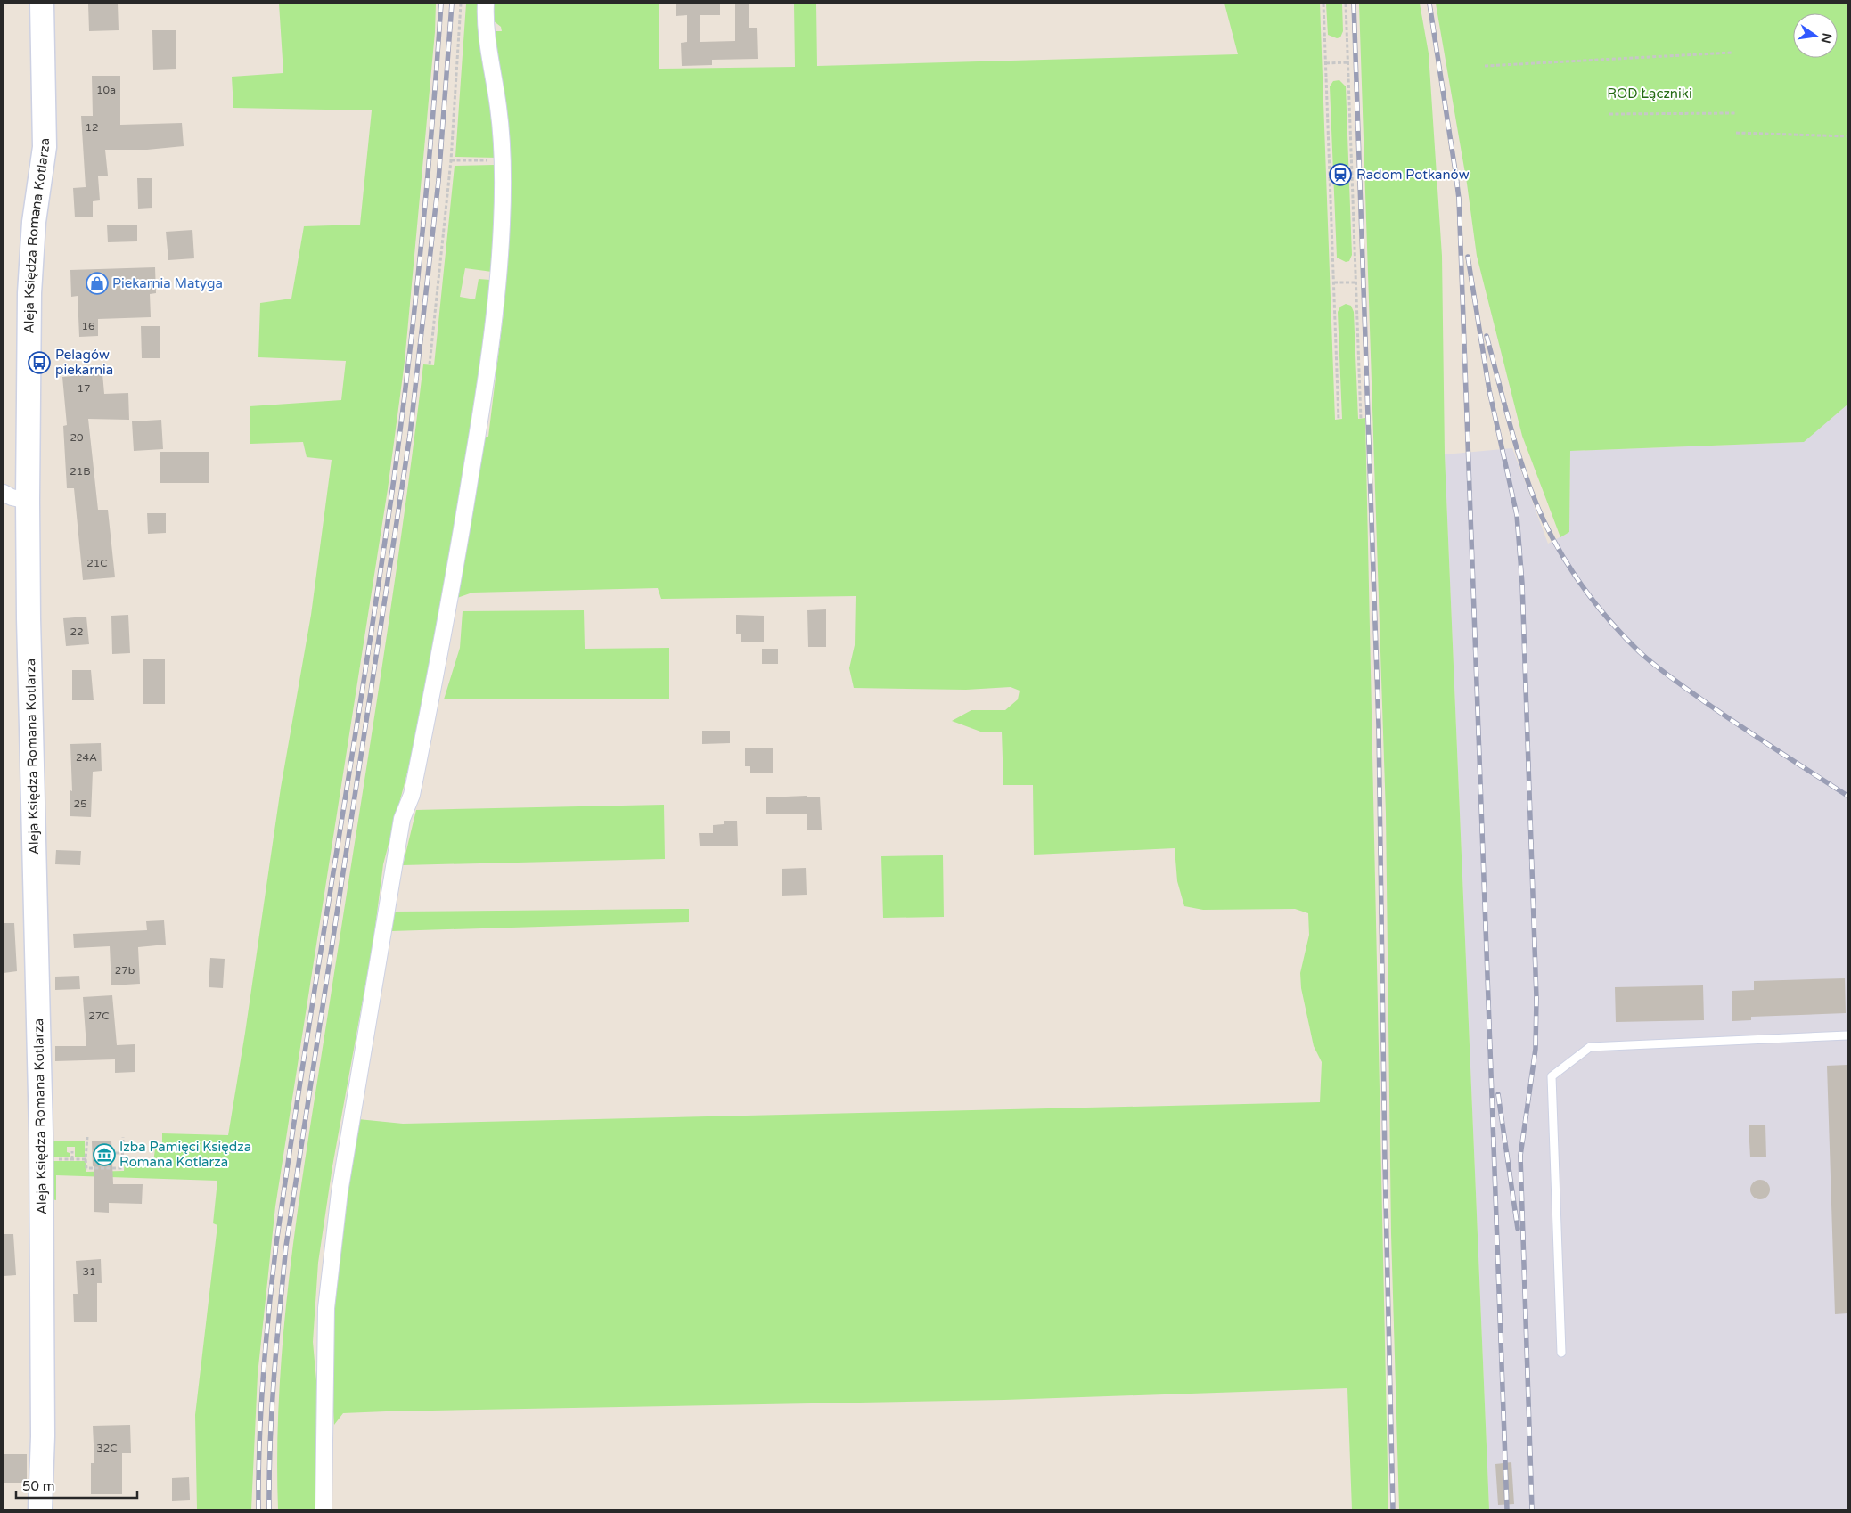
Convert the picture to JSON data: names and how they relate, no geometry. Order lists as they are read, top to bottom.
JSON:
{
  "streets": {
    "street": ["Aleja Księdza Romana Kotlarza"]
  },
  "parks": ["ROD Łączniki"],
  "places": {
    "station": ["Radom Potkanów"],
    "shop": ["Piekarnia Matyga"],
    "bus stop": ["Pelagów piekarnia"],
    "museum": ["Izba Pamięci Księdza Romana Kotlarza"]
  },
  "house_numbers": [
    "10a",
    "12",
    "16",
    "17",
    "20",
    "21B",
    "21C",
    "22",
    "24A",
    "25",
    "27b",
    "27C",
    "31",
    "32C"
  ],
  "scale_bar": "50 m",
  "north": "right"
}
